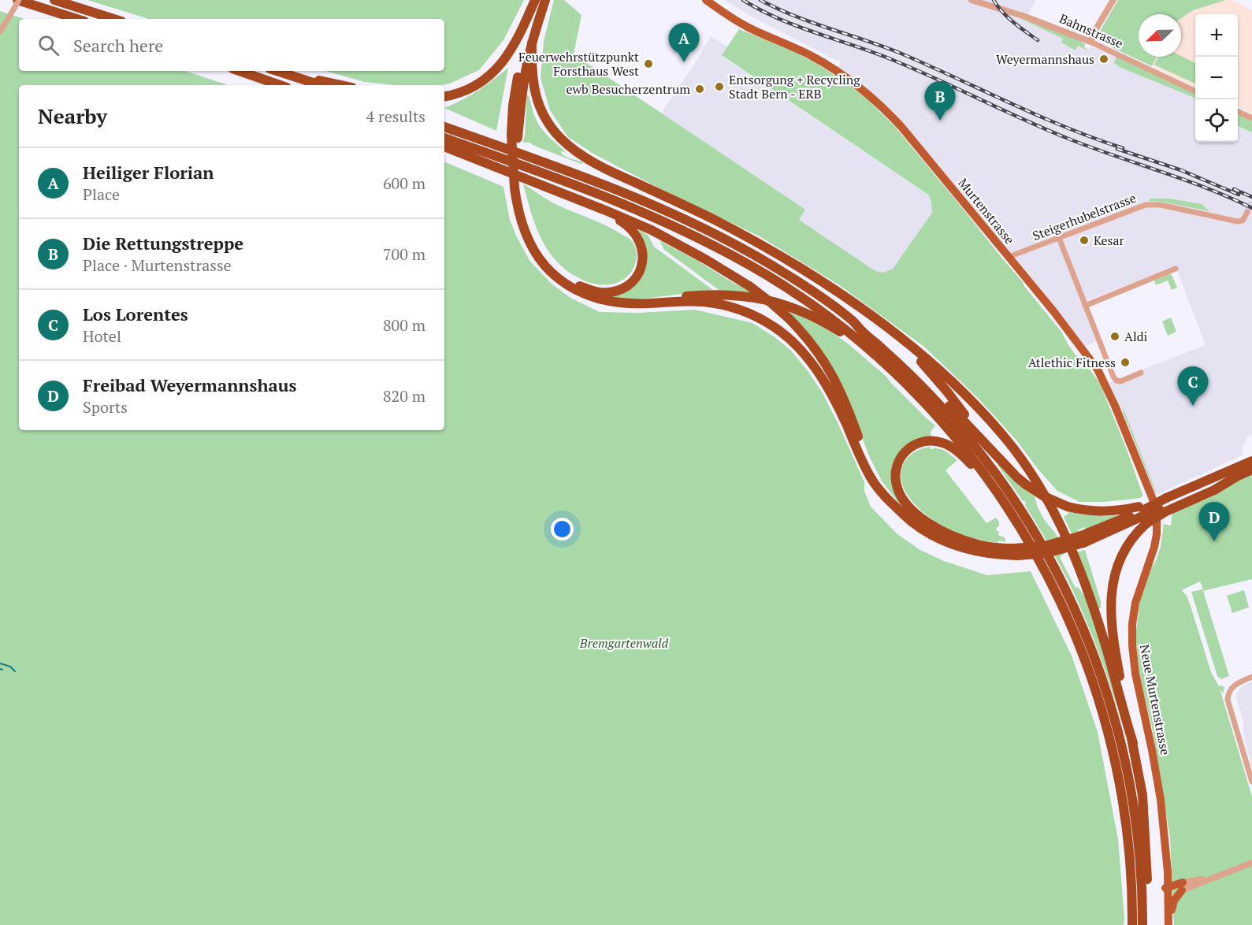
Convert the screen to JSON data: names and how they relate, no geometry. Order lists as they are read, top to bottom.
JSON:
{
  "streets": {
    "main road": ["Murtenstrasse", "Neue Murtenstrasse"],
    "street": ["Bahnstrasse", "Steigerhubelstrasse"]
  },
  "crossings": [
    ["Murtenstrasse", "Steigerhubelstrasse"],
    ["Murtenstrasse", "Neue Murtenstrasse"]
  ],
  "parks": ["Bremgartenwald"],
  "places": [
    "Weyermannshaus",
    "Feuerwehrstützpunkt Forsthaus West",
    "Entsorgung + Recycling Stadt Bern - ERB",
    "ewb Besucherzentrum",
    "Kesar",
    "Aldi",
    "Atlethic Fitness"
  ],
  "north": "bottom left",
  "page": {
    "map_buttons": ["+", "−"],
    "search": "Search here",
    "pins": [
      "A",
      "B",
      "C",
      "D"
    ],
    "heading": ["Nearby", "4 results"],
    "list": [
      {
        "mark": "A",
        "name": "Heiliger Florian",
        "note": "Place",
        "value": "600 m"
      },
      {
        "mark": "B",
        "name": "Die Rettungstreppe",
        "note": "Place · Murtenstrasse",
        "value": "700 m"
      },
      {
        "mark": "C",
        "name": "Los Lorentes",
        "note": "Hotel",
        "value": "800 m"
      },
      {
        "mark": "D",
        "name": "Freibad Weyermannshaus",
        "note": "Sports",
        "value": "820 m"
      }
    ]
  }
}
